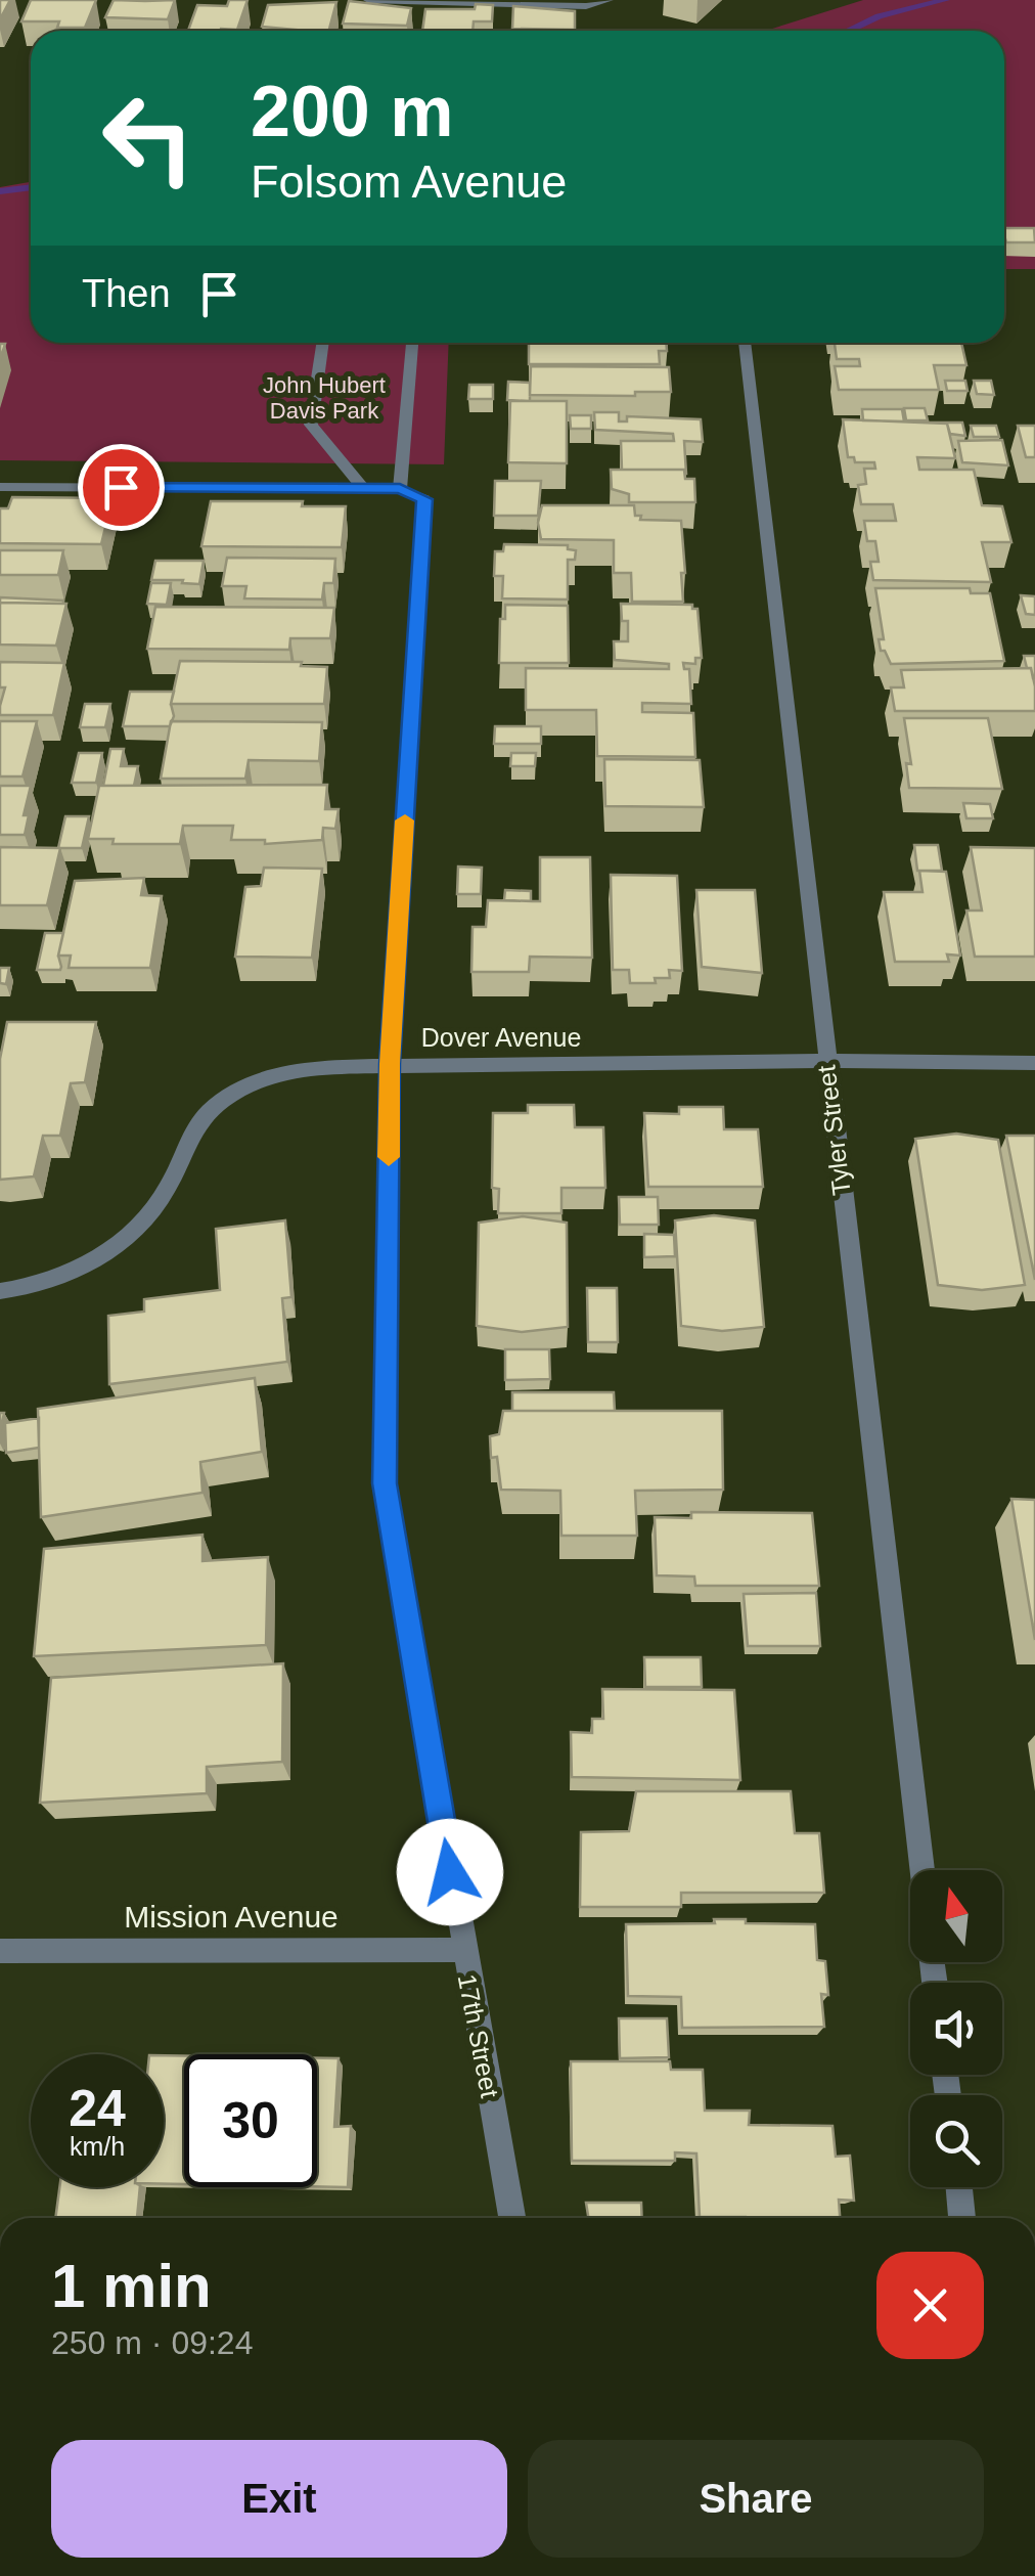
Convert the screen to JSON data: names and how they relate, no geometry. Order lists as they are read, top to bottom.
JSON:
{
  "streets": {
    "street": [
      "Dover Avenue",
      "Tyler Street",
      "Mission Avenue",
      "17th Street"
    ]
  },
  "crossings": [
    ["Dover Avenue", "Tyler Street"],
    ["Dover Avenue", "17th Street"],
    ["Mission Avenue", "17th Street"]
  ],
  "parks": ["John Hubert Davis Park"],
  "north": "top",
  "page": {
    "turn": ["200 m", "Folsom Avenue"],
    "then": "Then",
    "speed": "24 km/h",
    "limit": "30",
    "heading": ["1 min", "250 m · 09:24"],
    "buttons": ["Exit", "Share"]
  }
}
